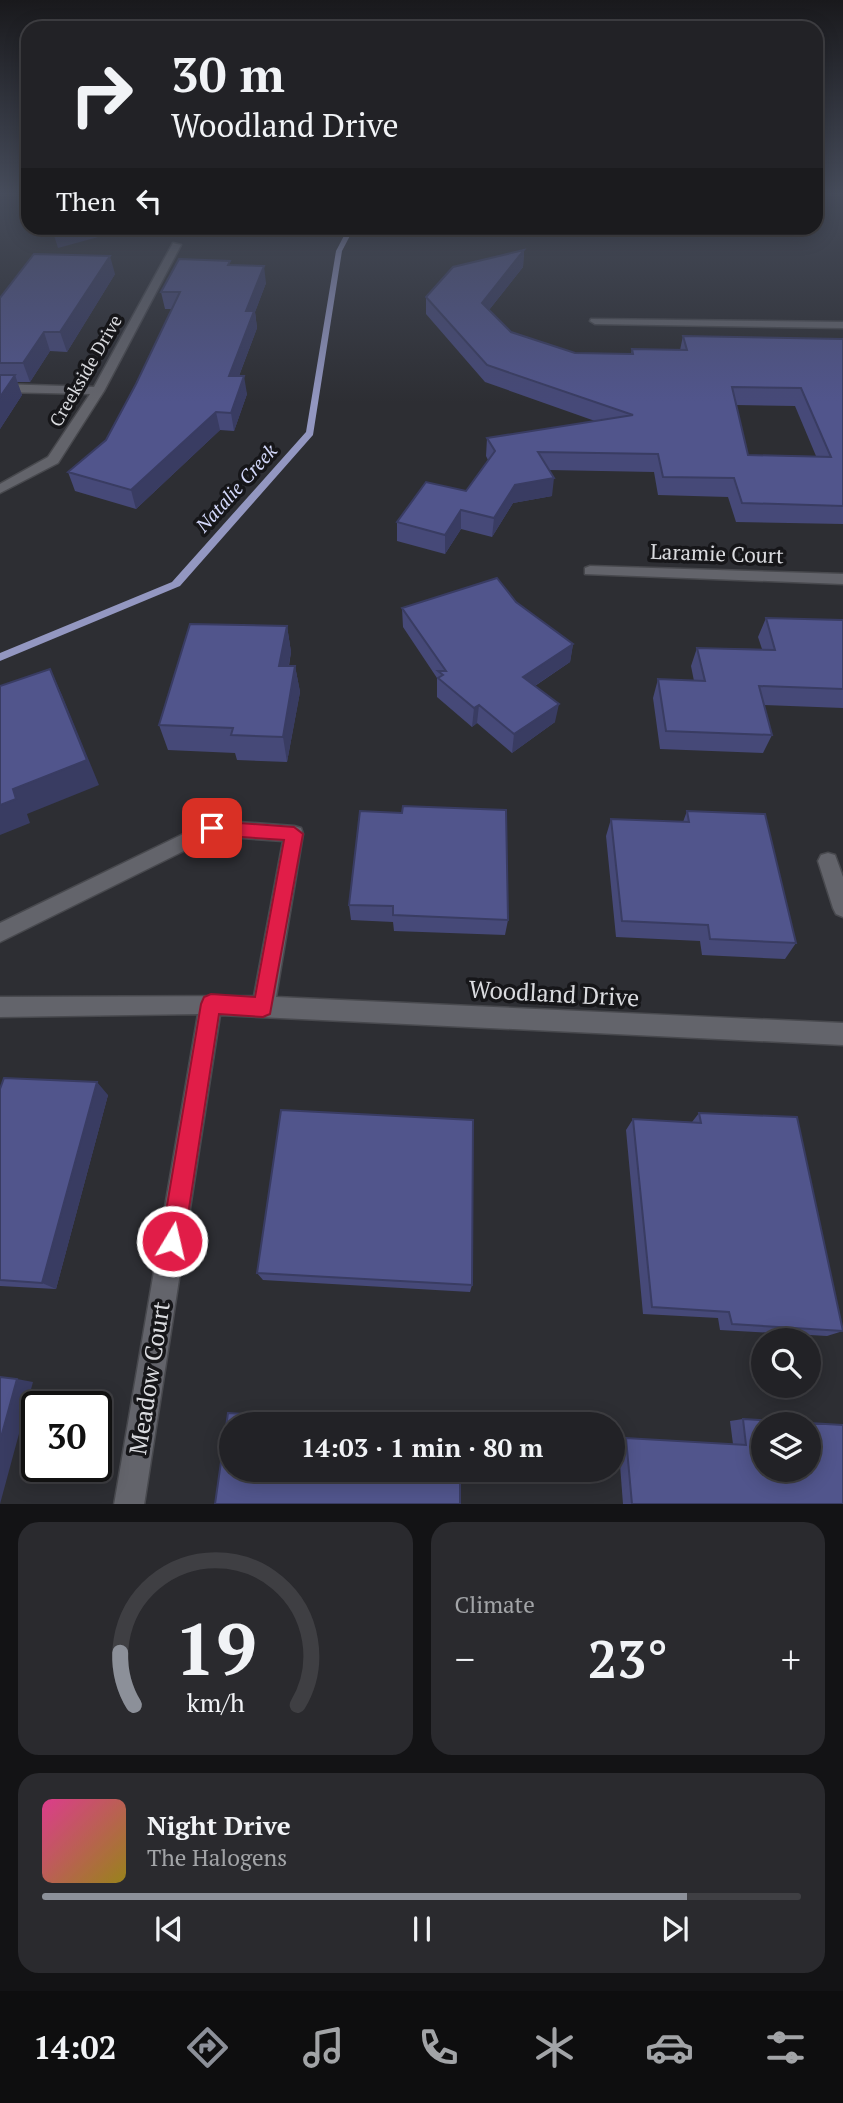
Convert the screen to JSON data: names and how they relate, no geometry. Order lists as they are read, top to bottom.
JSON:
{
  "streets": {
    "street": [
      "Creekside Drive",
      "Laramie Court",
      "Woodland Drive",
      "Meadow Court"
    ]
  },
  "crossings": [
    ["Woodland Drive", "Meadow Court"]
  ],
  "water": ["Natalie Creek"],
  "page": {
    "turn": ["30 m", "Woodland Drive"],
    "then": "Then",
    "limit": "30",
    "trip": "14:03 · 1 min · 80 m",
    "tile": "Climate",
    "heat": ["−", "23°", "+"],
    "song": ["Night Drive", "The Halogens"],
    "tabs": "14:02",
    "gauge": ["19", "km/h"]
  }
}
